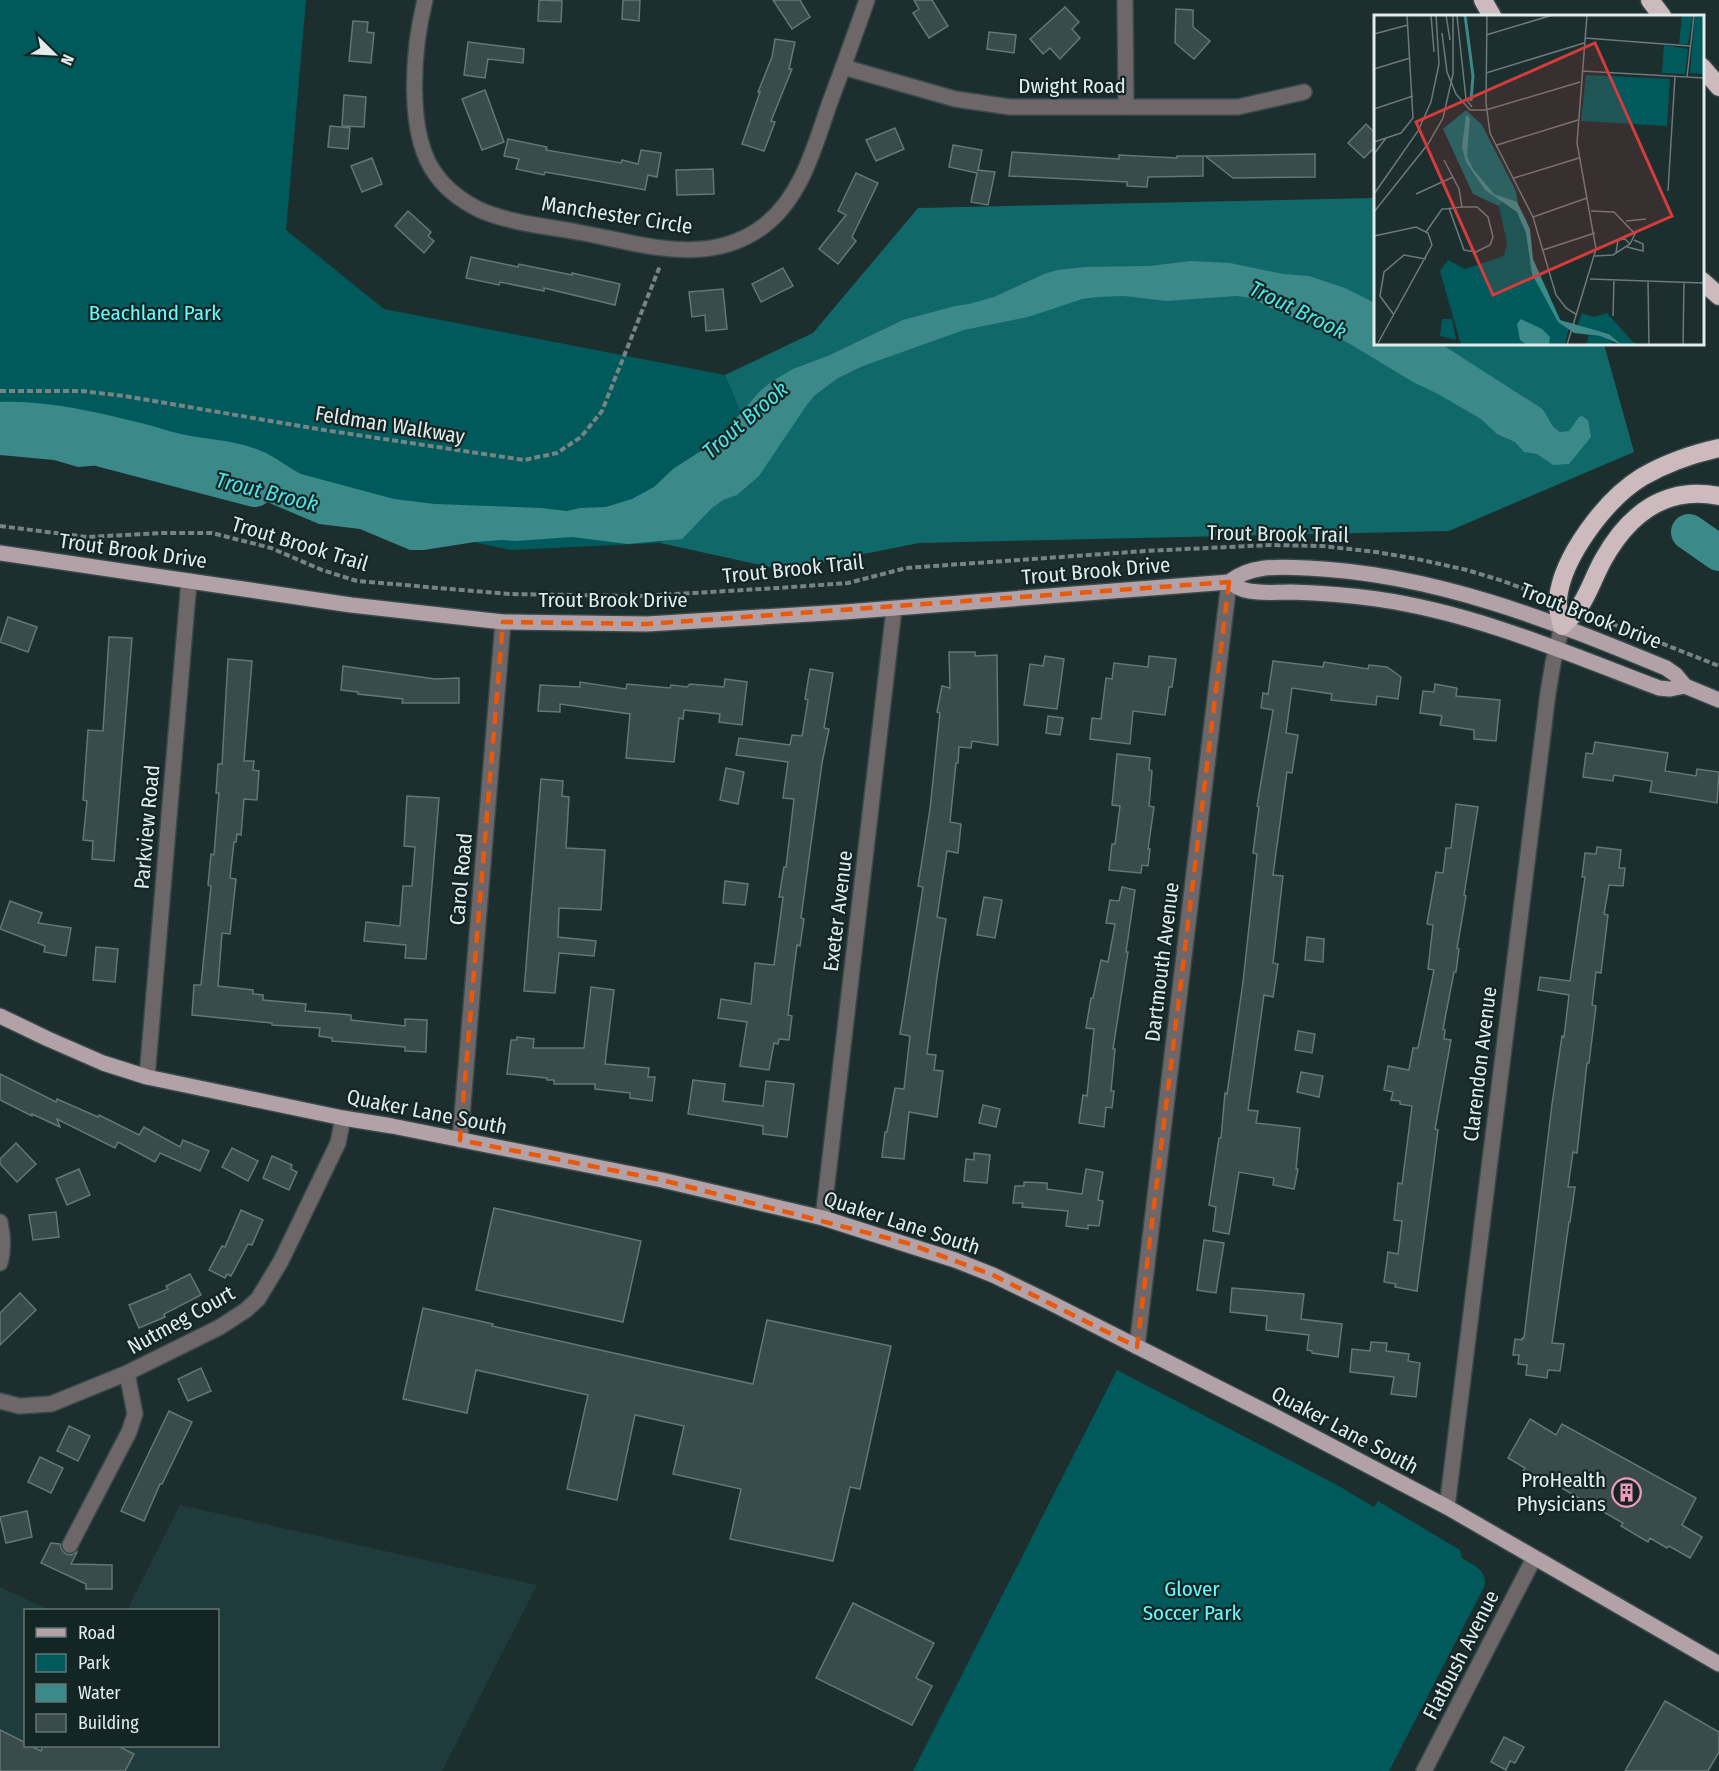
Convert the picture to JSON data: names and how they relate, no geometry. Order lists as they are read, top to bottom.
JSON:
{
  "streets": {
    "main road": ["Trout Brook Drive", "Quaker Lane South"],
    "street": [
      "Dwight Road",
      "Manchester Circle",
      "Parkview Road",
      "Carol Road",
      "Exeter Avenue",
      "Dartmouth Avenue",
      "Clarendon Avenue",
      "Nutmeg Court",
      "Flatbush Avenue"
    ],
    "path": ["Feldman Walkway", "Trout Brook Trail"]
  },
  "crossings": [
    ["Dwight Road", "Manchester Circle"],
    ["Trout Brook Drive", "Parkview Road"],
    ["Trout Brook Drive", "Carol Road"],
    ["Trout Brook Drive", "Exeter Avenue"],
    ["Trout Brook Drive", "Dartmouth Avenue"],
    ["Trout Brook Drive", "Clarendon Avenue"],
    ["Parkview Road", "Quaker Lane South"],
    ["Carol Road", "Quaker Lane South"],
    ["Exeter Avenue", "Quaker Lane South"],
    ["Dartmouth Avenue", "Quaker Lane South"],
    ["Clarendon Avenue", "Quaker Lane South"],
    ["Quaker Lane South", "Nutmeg Court"],
    ["Quaker Lane South", "Flatbush Avenue"]
  ],
  "water": ["Trout Brook"],
  "parks": ["Beachland Park", "Glover Soccer Park"],
  "places": {
    "building": ["ProHealth Physicians"]
  },
  "legend": [
    "Road",
    "Park",
    "Water",
    "Building"
  ],
  "north": "bottom right"
}
